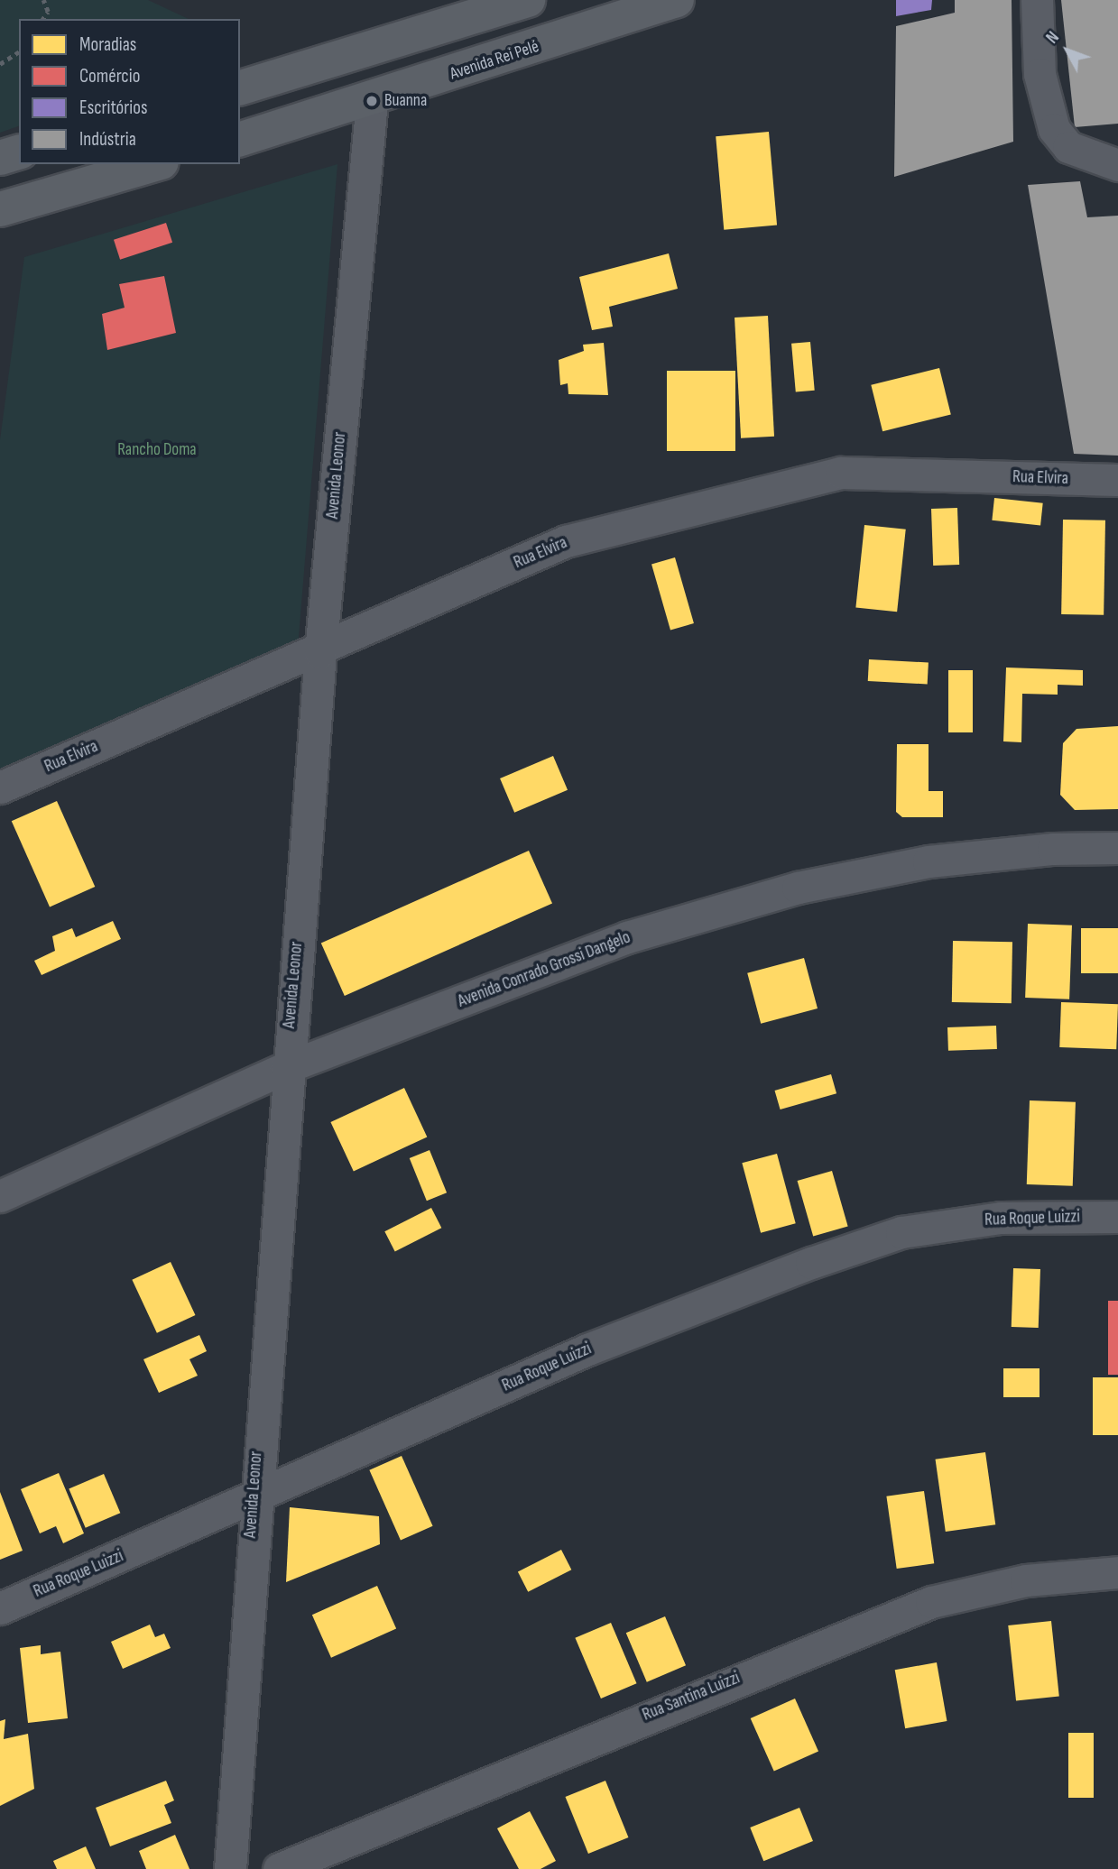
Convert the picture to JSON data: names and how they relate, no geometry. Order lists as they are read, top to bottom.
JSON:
{
  "streets": {
    "main road": ["Avenida Rei Pelé"],
    "street": [
      "Avenida Leonor",
      "Rua Elvira",
      "Avenida Conrado Grossi Dangelo",
      "Rua Roque Luizzi",
      "Rua Santina Luizzi"
    ]
  },
  "crossings": [
    ["Avenida Rei Pelé", "Avenida Leonor"],
    ["Avenida Leonor", "Rua Elvira"],
    ["Avenida Leonor", "Avenida Conrado Grossi Dangelo"],
    ["Avenida Leonor", "Rua Roque Luizzi"]
  ],
  "parks": ["Rancho Doma"],
  "places": ["Buanna"],
  "legend": [
    "Moradias",
    "Comércio",
    "Escritórios",
    "Indústria"
  ],
  "north": "top left"
}
